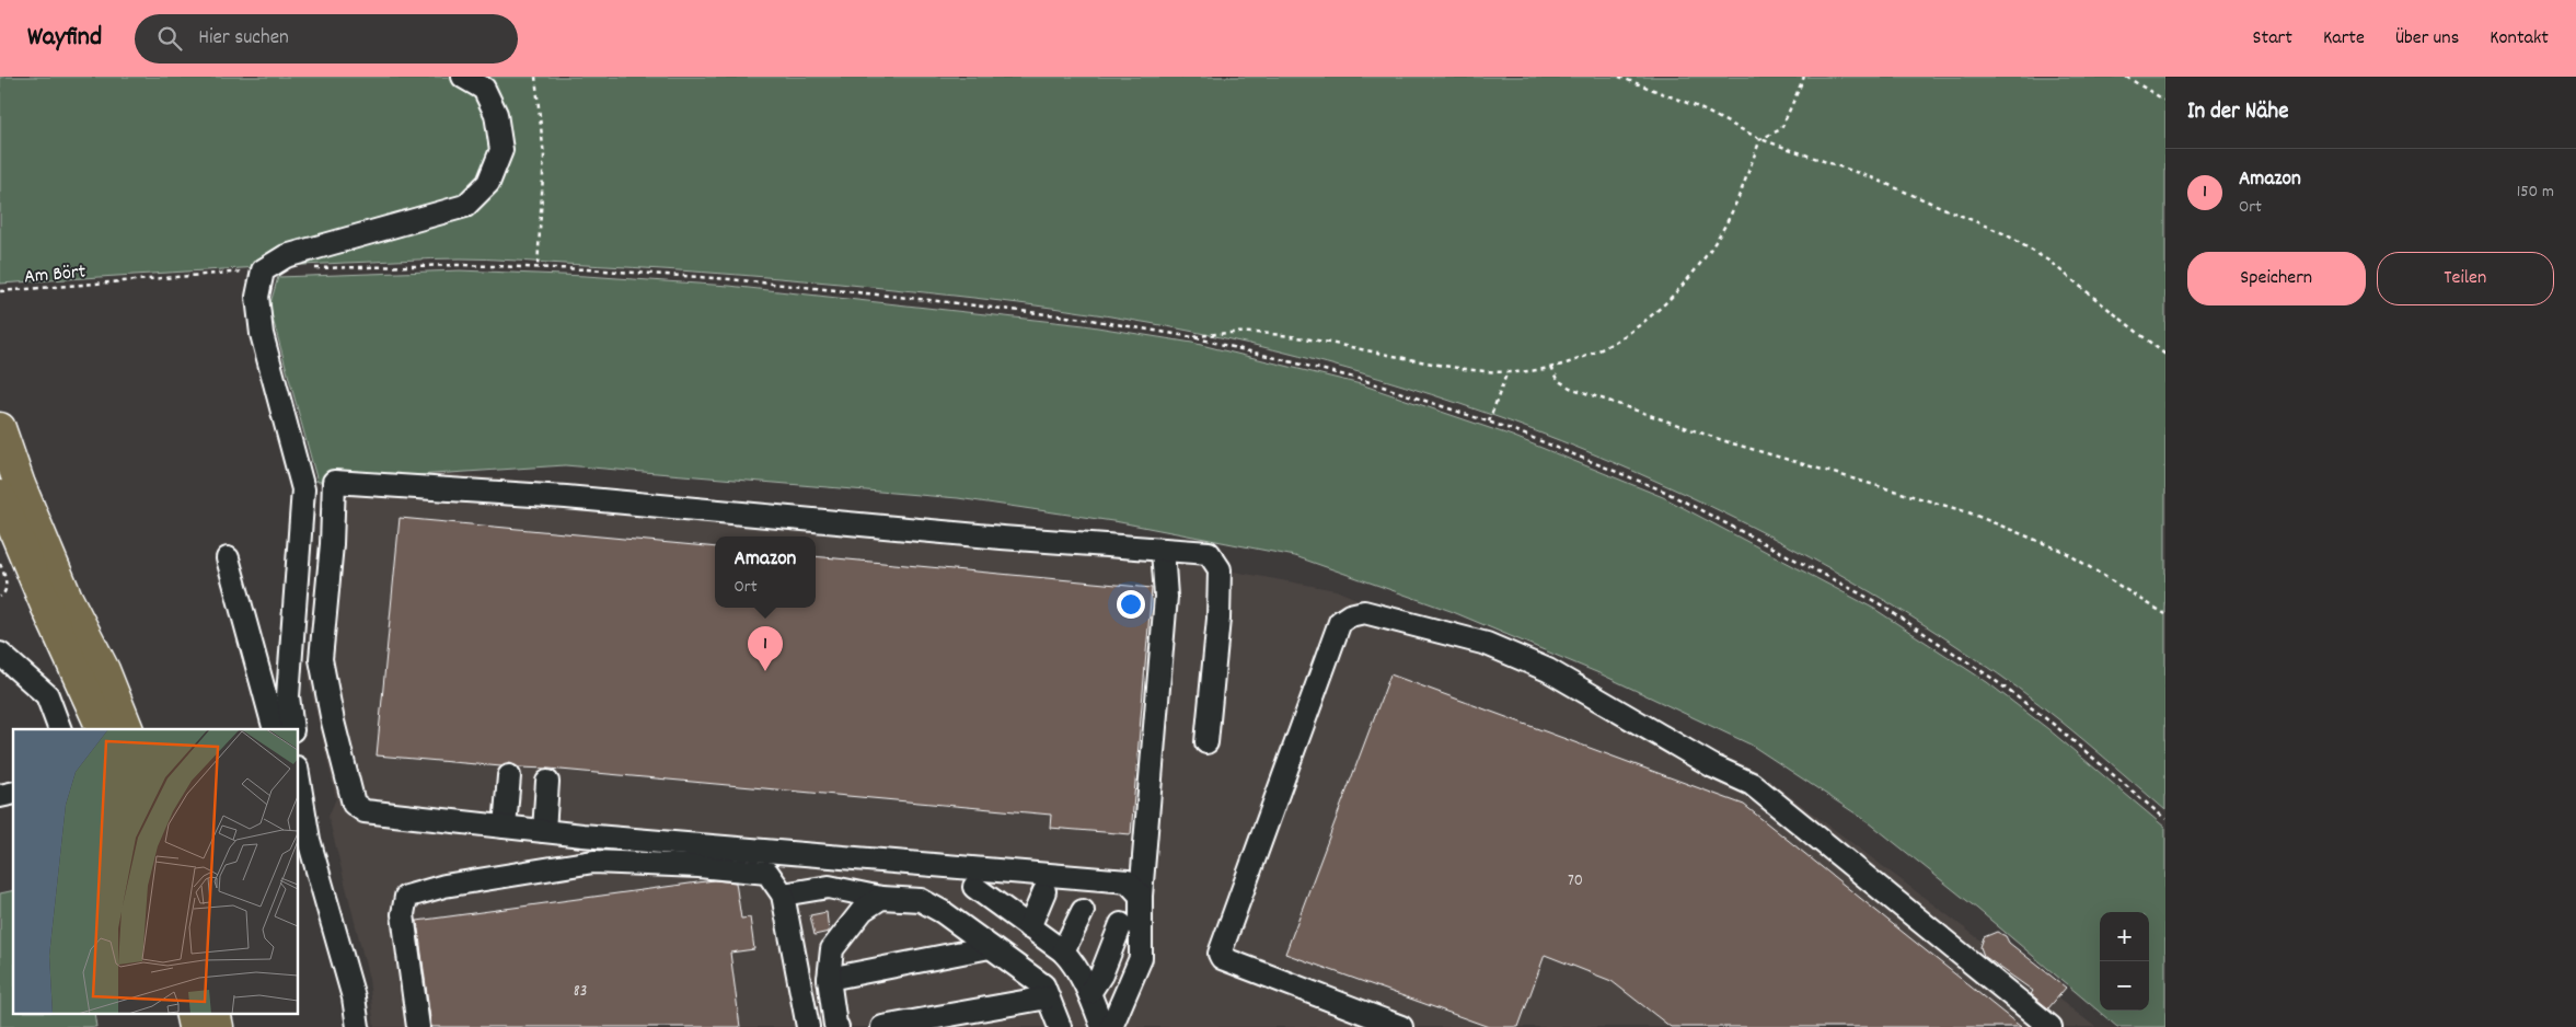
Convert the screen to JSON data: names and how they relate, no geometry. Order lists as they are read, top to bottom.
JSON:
{
  "streets": {
    "path": ["Am Bört"]
  },
  "house_numbers": ["70", "83"],
  "page": {
    "header": "Wayfind",
    "search": "Hier suchen",
    "nav": [
      "Start",
      "Karte",
      "Über uns",
      "Kontakt"
    ],
    "heading": "In der Nähe",
    "list": [
      {
        "mark": "1",
        "name": "Amazon",
        "note": "Ort",
        "value": "150 m"
      }
    ],
    "buttons": ["Speichern", "Teilen"],
    "popup": ["Amazon", "Ort"],
    "pins": "1",
    "map_buttons": ["+", "−"]
  }
}
